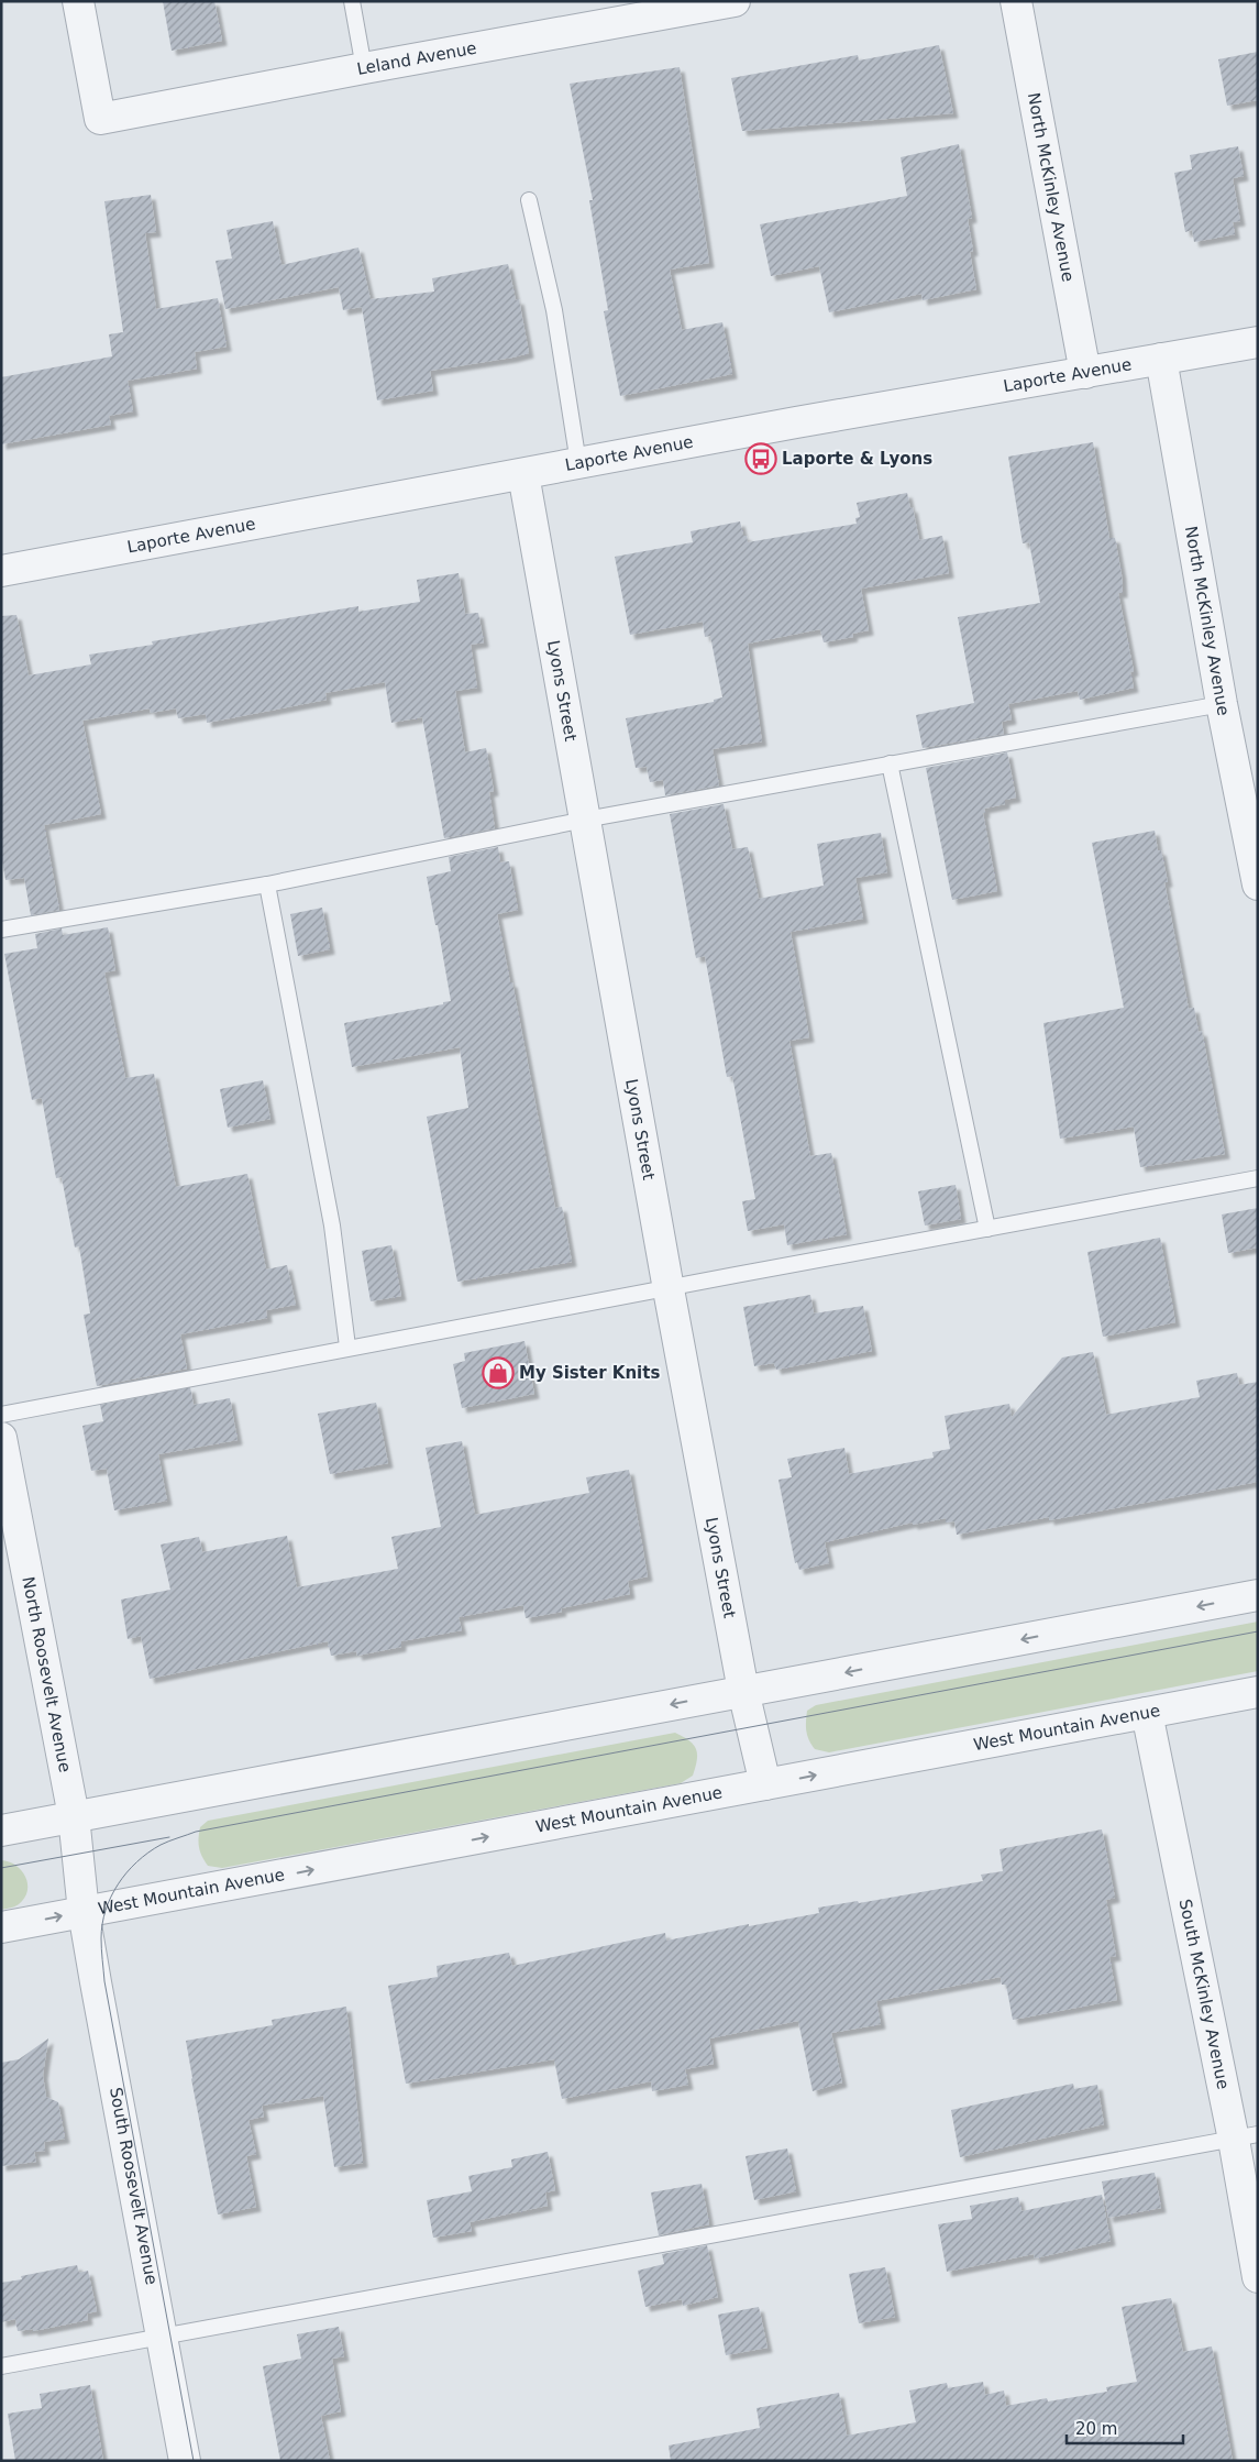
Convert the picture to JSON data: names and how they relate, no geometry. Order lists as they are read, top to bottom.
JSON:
{
  "streets": {
    "street": [
      "Leland Avenue",
      "North McKinley Avenue",
      "Laporte Avenue",
      "Lyons Street",
      "North Roosevelt Avenue",
      "West Mountain Avenue",
      "South McKinley Avenue",
      "South Roosevelt Avenue"
    ]
  },
  "crossings": [
    ["North McKinley Avenue", "Laporte Avenue"],
    ["Laporte Avenue", "Lyons Street"],
    ["Lyons Street", "West Mountain Avenue"],
    ["North Roosevelt Avenue", "West Mountain Avenue"],
    ["North Roosevelt Avenue", "South Roosevelt Avenue"],
    ["West Mountain Avenue", "South McKinley Avenue"],
    ["West Mountain Avenue", "South Roosevelt Avenue"]
  ],
  "places": {
    "bus stop": ["Laporte & Lyons"],
    "shop": ["My Sister Knits"]
  },
  "scale_bar": "20 m"
}
